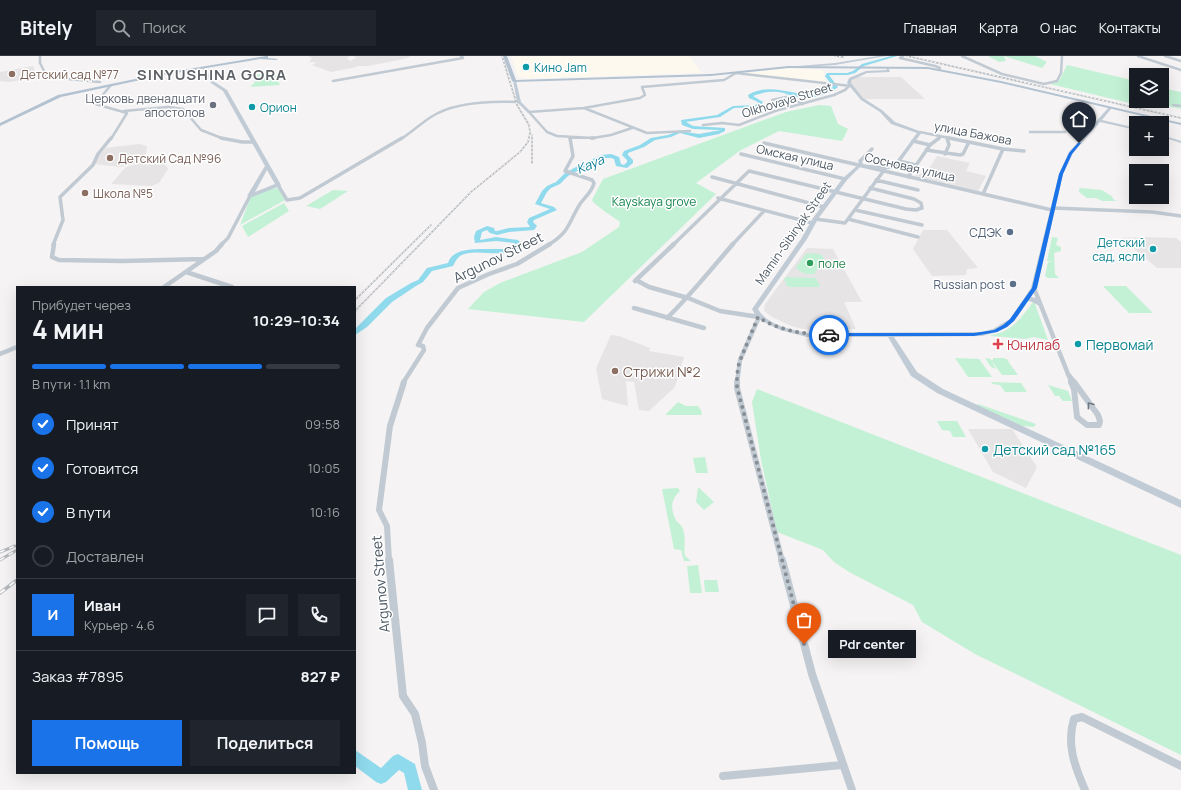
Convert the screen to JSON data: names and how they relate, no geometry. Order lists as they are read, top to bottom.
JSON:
{
  "streets": {
    "street": [
      "Olkhovaya Street",
      "улица Бажова",
      "Омская улица",
      "Сосновая улица",
      "Mamin-Sibiryak Street",
      "Argunov Street"
    ]
  },
  "crossings": [
    ["Омская улица", "Mamin-Sibiryak Street"],
    ["Сосновая улица", "Mamin-Sibiryak Street"]
  ],
  "districts": ["SINYUSHINA GORA"],
  "water": ["Kaya"],
  "parks": ["Kayskaya grove"],
  "places": {
    "other": [
      "Кино Jam",
      "Детский сад №77",
      "Церковь двенадцати апостолов",
      "Орион",
      "Детский Сад №96",
      "Школа №5",
      "СДЭК",
      "Детский сад, ясли",
      "поле",
      "Russian post",
      "Первомай",
      "Стрижи №2",
      "Детский сад №165",
      "Pdr center"
    ],
    "health": ["Юнилаб"]
  },
  "page": {
    "header": "Bitely",
    "search": "Поиск",
    "nav": [
      "Главная",
      "Карта",
      "О нас",
      "Контакты"
    ],
    "map_buttons": ["+", "−"],
    "heading": ["4 мин", "Прибудет через", "10:29–10:34"],
    "panel": [
      "Иван",
      "Курьер · 4.6",
      "Заказ #7895",
      "827 ₽"
    ],
    "bar": "В пути · 1.1 km",
    "list": [
      ["Принят", "09:58"],
      ["Готовится", "10:05"],
      ["В пути", "10:16"],
      "Доставлен"
    ],
    "round": "И",
    "bubble": "Pdr center",
    "buttons": ["Помощь", "Поделиться"]
  }
}
